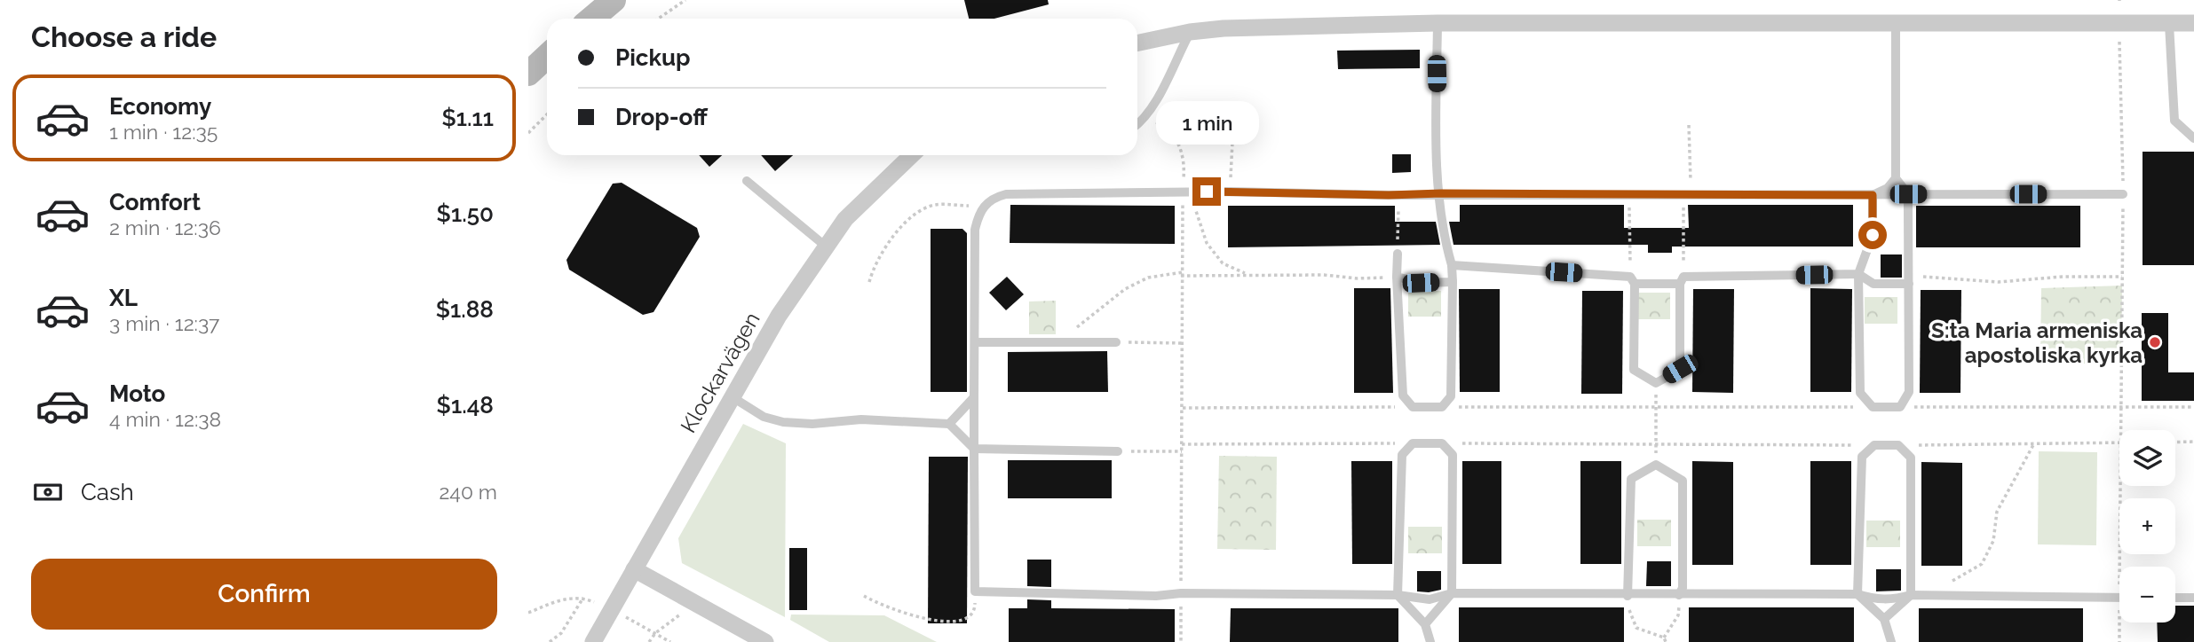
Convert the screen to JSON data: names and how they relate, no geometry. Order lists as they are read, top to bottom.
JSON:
{
  "streets": {
    "street": ["Klockarvägen"]
  },
  "places": ["S:ta Maria armeniska apostoliska kyrka"],
  "page": {
    "heading": "Choose a ride",
    "banner": ["Pickup", "Drop-off"],
    "list": [
      {
        "name": "Economy",
        "note": "1 min · 12:35",
        "value": "$1.11"
      },
      {
        "name": "Comfort",
        "note": "2 min · 12:36",
        "value": "$1.50"
      },
      {
        "name": "XL",
        "note": "3 min · 12:37",
        "value": "$1.88"
      },
      {
        "name": "Moto",
        "note": "4 min · 12:38",
        "value": "$1.48"
      }
    ],
    "bubble": "1 min",
    "map_buttons": ["+", "−"],
    "pay": ["Cash", "240 m"],
    "buttons": "Confirm"
  }
}
